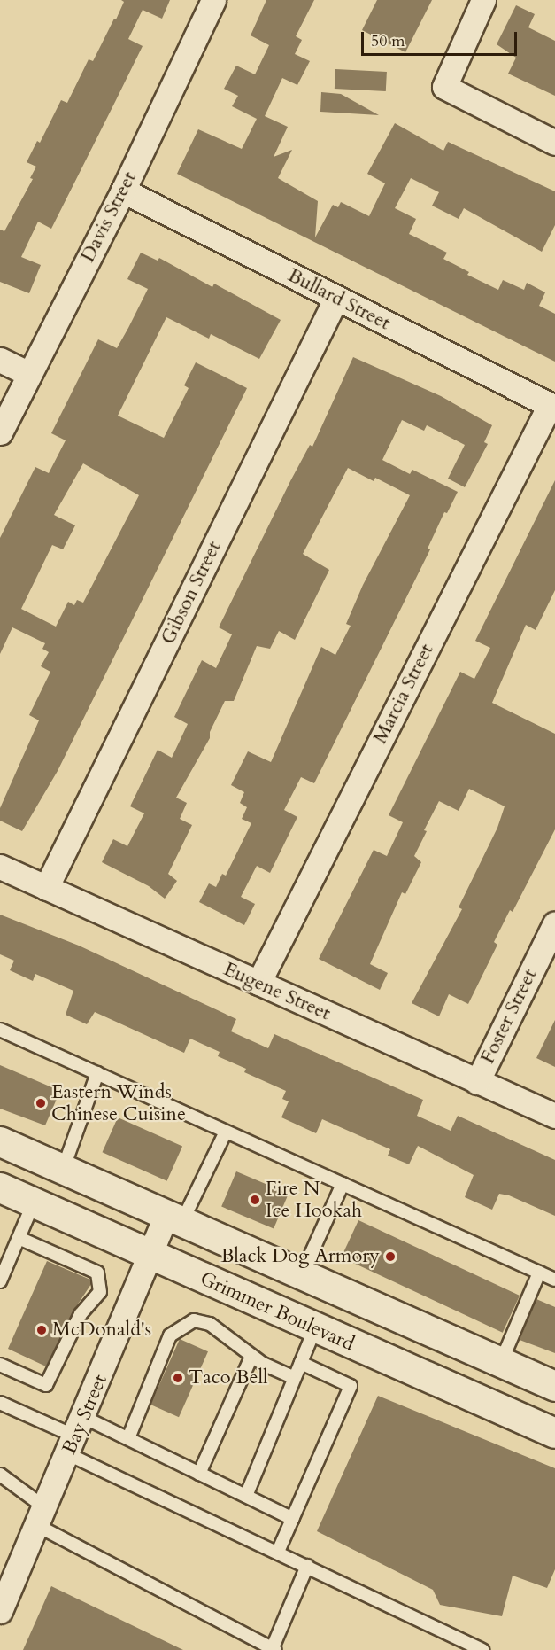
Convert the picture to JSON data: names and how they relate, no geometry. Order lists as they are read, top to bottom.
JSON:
{
  "streets": {
    "main road": ["Grimmer Boulevard"],
    "street": [
      "Davis Street",
      "Bullard Street",
      "Gibson Street",
      "Marcia Street",
      "Eugene Street",
      "Foster Street",
      "Bay Street"
    ]
  },
  "crossings": [
    ["Davis Street", "Bullard Street"],
    ["Bullard Street", "Gibson Street"],
    ["Bullard Street", "Marcia Street"],
    ["Gibson Street", "Eugene Street"],
    ["Marcia Street", "Eugene Street"],
    ["Eugene Street", "Foster Street"],
    ["Grimmer Boulevard", "Bay Street"]
  ],
  "places": [
    "Eastern Winds Chinese Cuisine",
    "Fire N Ice Hookah",
    "Black Dog Armory",
    "McDonald's",
    "Taco Bell"
  ],
  "scale_bar": "50 m"
}
